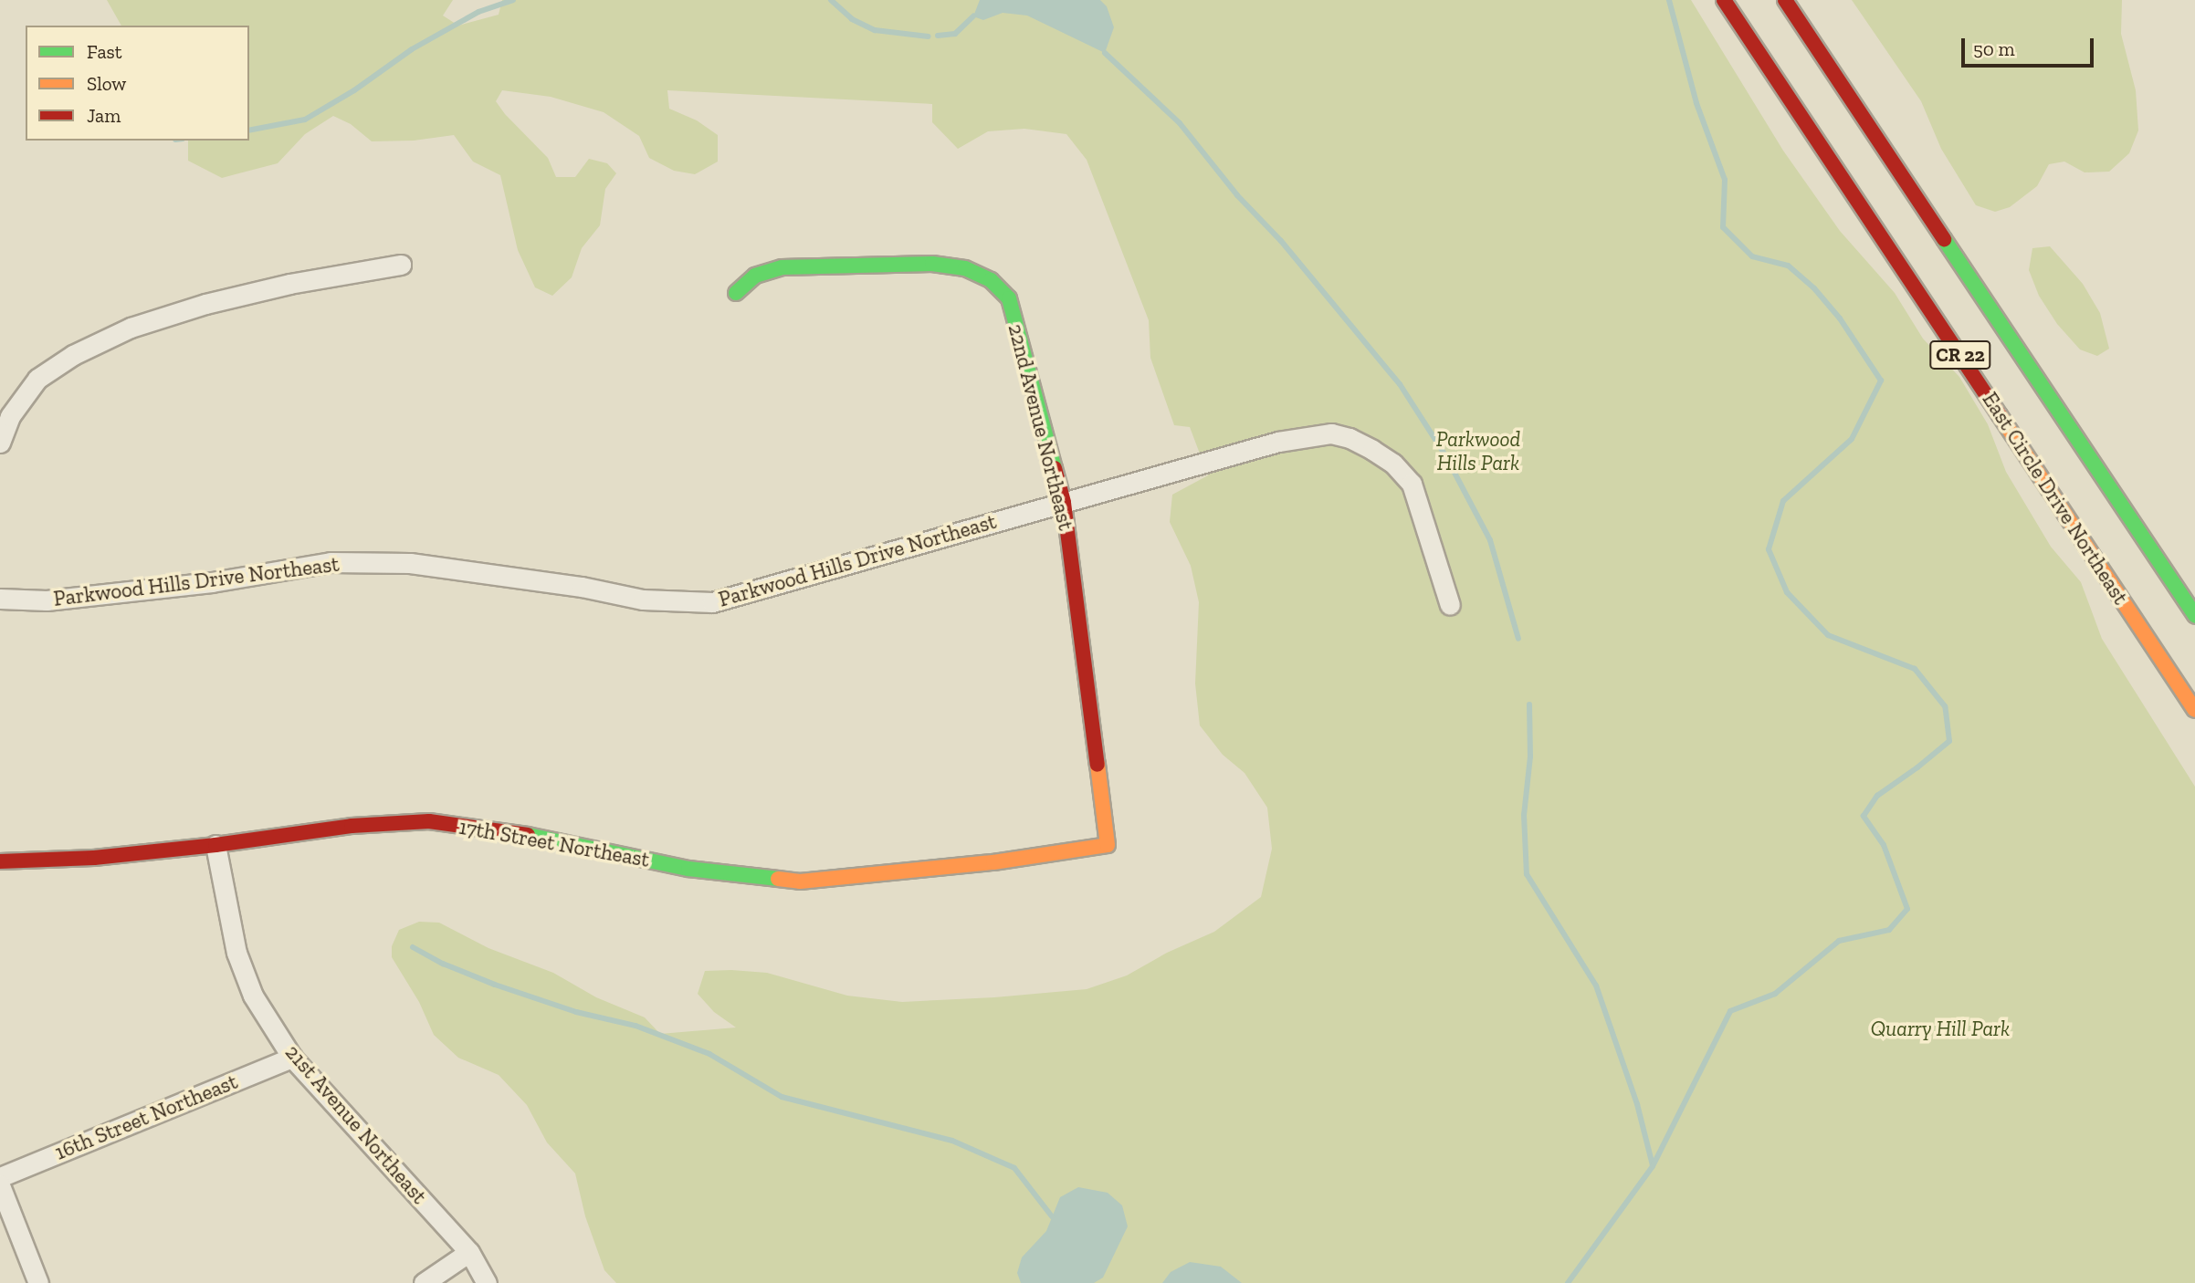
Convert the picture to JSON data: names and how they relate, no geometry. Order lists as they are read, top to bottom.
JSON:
{
  "streets": {
    "street": [
      "CR 22",
      "22nd Avenue Northeast",
      "East Circle Drive Northeast",
      "Parkwood Hills Drive Northeast",
      "17th Street Northeast",
      "16th Street Northeast",
      "21st Avenue Northeast"
    ]
  },
  "crossings": [
    ["22nd Avenue Northeast", "Parkwood Hills Drive Northeast"],
    ["22nd Avenue Northeast", "17th Street Northeast"],
    ["17th Street Northeast", "21st Avenue Northeast"],
    ["16th Street Northeast", "21st Avenue Northeast"]
  ],
  "parks": ["Parkwood Hills Park", "Quarry Hill Park"],
  "legend": ["Fast", "Slow", "Jam"],
  "scale_bar": "50 m"
}
